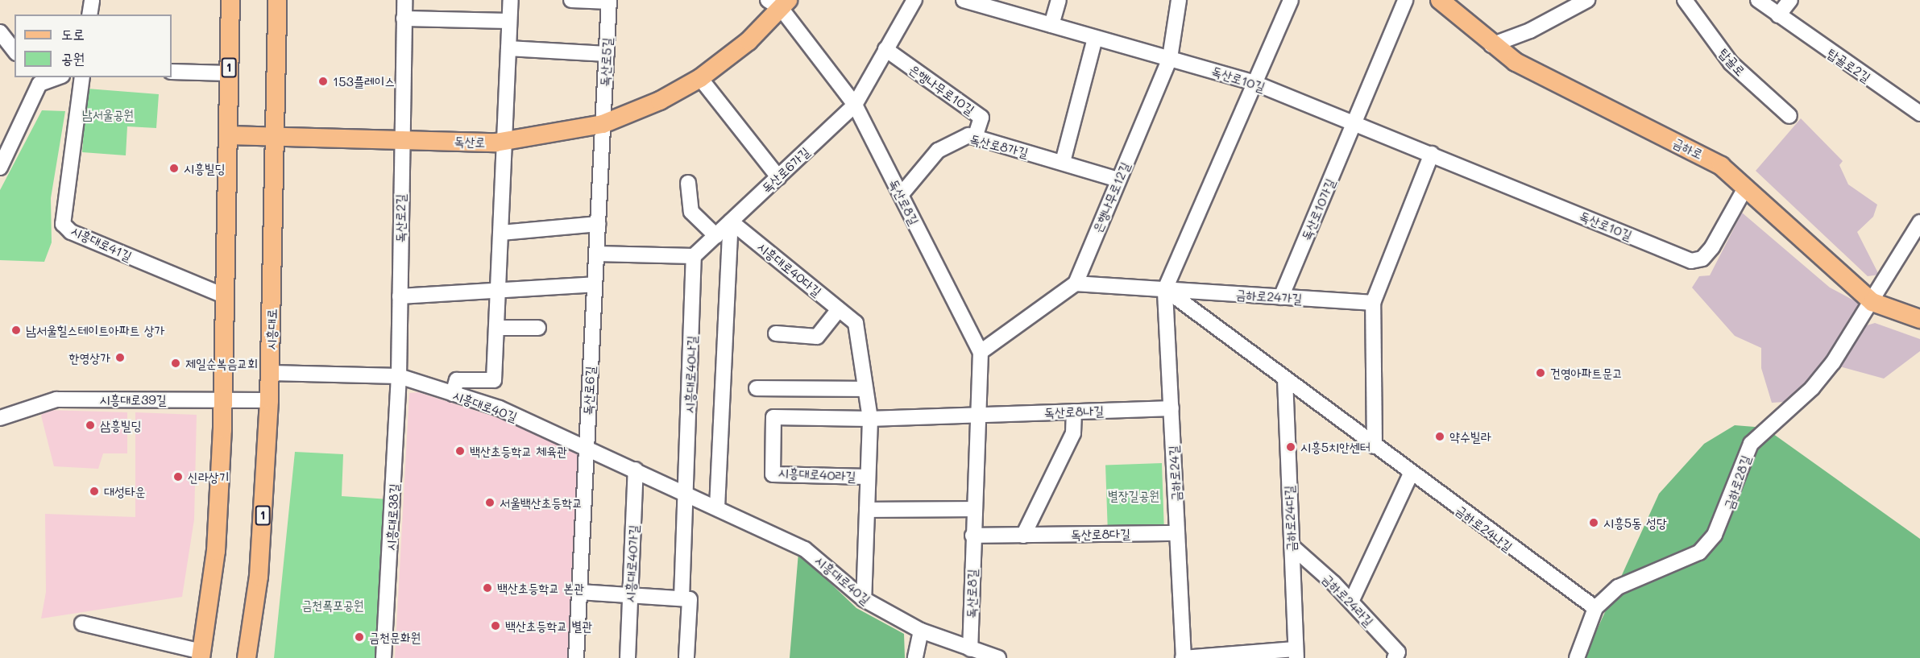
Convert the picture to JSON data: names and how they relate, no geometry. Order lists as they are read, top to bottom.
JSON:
{
  "streets": {
    "main road": [
      "1",
      "독산로",
      "금하로",
      "시흥대로"
    ],
    "street": [
      "독산로5길",
      "탑골로",
      "탑골로2길",
      "독산로10길",
      "은행나무로10길",
      "독산로8가길",
      "독산로6가길",
      "은행나무로12길",
      "독산로8길",
      "독산로10가길",
      "독산로2길",
      "시흥대로41길",
      "시흥대로40다길",
      "금하로24가길",
      "시흥대로40나길",
      "독산로6길",
      "시흥대로39길",
      "시흥대로40길",
      "독산로8나길",
      "금하로24길",
      "시흥대로40라길",
      "금하로28길",
      "시흥대로38길",
      "금하로24다길",
      "금하로24나길",
      "독산로8다길",
      "시흥대로40가길",
      "금하로24라길"
    ]
  },
  "crossings": [
    ["독산로5길", "독산로"],
    ["독산로5길", "독산로6길"],
    ["1", "독산로"],
    ["1", "시흥대로41길"],
    ["1", "시흥대로39길"],
    ["독산로10길", "금하로"],
    ["독산로10길", "은행나무로12길"],
    ["독산로10길", "독산로10가길"],
    ["독산로10길", "금하로24길"],
    ["은행나무로10길", "독산로8가길"],
    ["독산로", "독산로8길"],
    ["독산로", "독산로2길"],
    ["독산로", "시흥대로"],
    ["독산로", "독산로6길"],
    ["독산로8가길", "은행나무로12길"],
    ["독산로8가길", "독산로8길"],
    ["금하로", "금하로28길"],
    ["독산로6가길", "독산로8길"],
    ["독산로6가길", "시흥대로40다길"],
    ["독산로6가길", "시흥대로40나길"],
    ["독산로8길", "시흥대로40길"],
    ["독산로8길", "독산로8나길"],
    ["독산로8길", "독산로8다길"],
    ["독산로10가길", "금하로24가길"],
    ["독산로2길", "시흥대로40길"],
    ["독산로2길", "시흥대로38길"],
    ["시흥대로40다길", "시흥대로40길"],
    ["시흥대로40다길", "시흥대로40라길"],
    ["금하로24가길", "금하로24길"],
    ["금하로24가길", "금하로24나길"],
    ["시흥대로", "시흥대로39길"],
    ["시흥대로", "시흥대로40길"],
    ["시흥대로40나길", "시흥대로40길"],
    ["독산로6길", "시흥대로40길"],
    ["시흥대로40길", "시흥대로38길"],
    ["시흥대로40길", "시흥대로40가길"],
    ["독산로8나길", "금하로24길"],
    ["금하로24길", "금하로24나길"],
    ["금하로24길", "독산로8다길"],
    ["금하로28길", "금하로24나길"],
    ["금하로24다길", "금하로24나길"],
    ["금하로24다길", "금하로24라길"]
  ],
  "parks": ["남서울공원", "별장길공원", "금천폭포공원"],
  "places": [
    "153플레이스",
    "시흥빌딩",
    "남서울힐스테이트아파트 상가",
    "한영상가",
    "제일순복음교회",
    "건영아파트문고",
    "삼흥빌딩",
    "약수빌라",
    "시흥5치안센터",
    "백산초등학교 체육관",
    "신라상기",
    "대성타운",
    "서울백산초등학교",
    "시흥5동 성당",
    "백산초등학교 본관",
    "백산초등학교 별관",
    "금천문화원"
  ],
  "legend": ["도로", "공원"]
}
